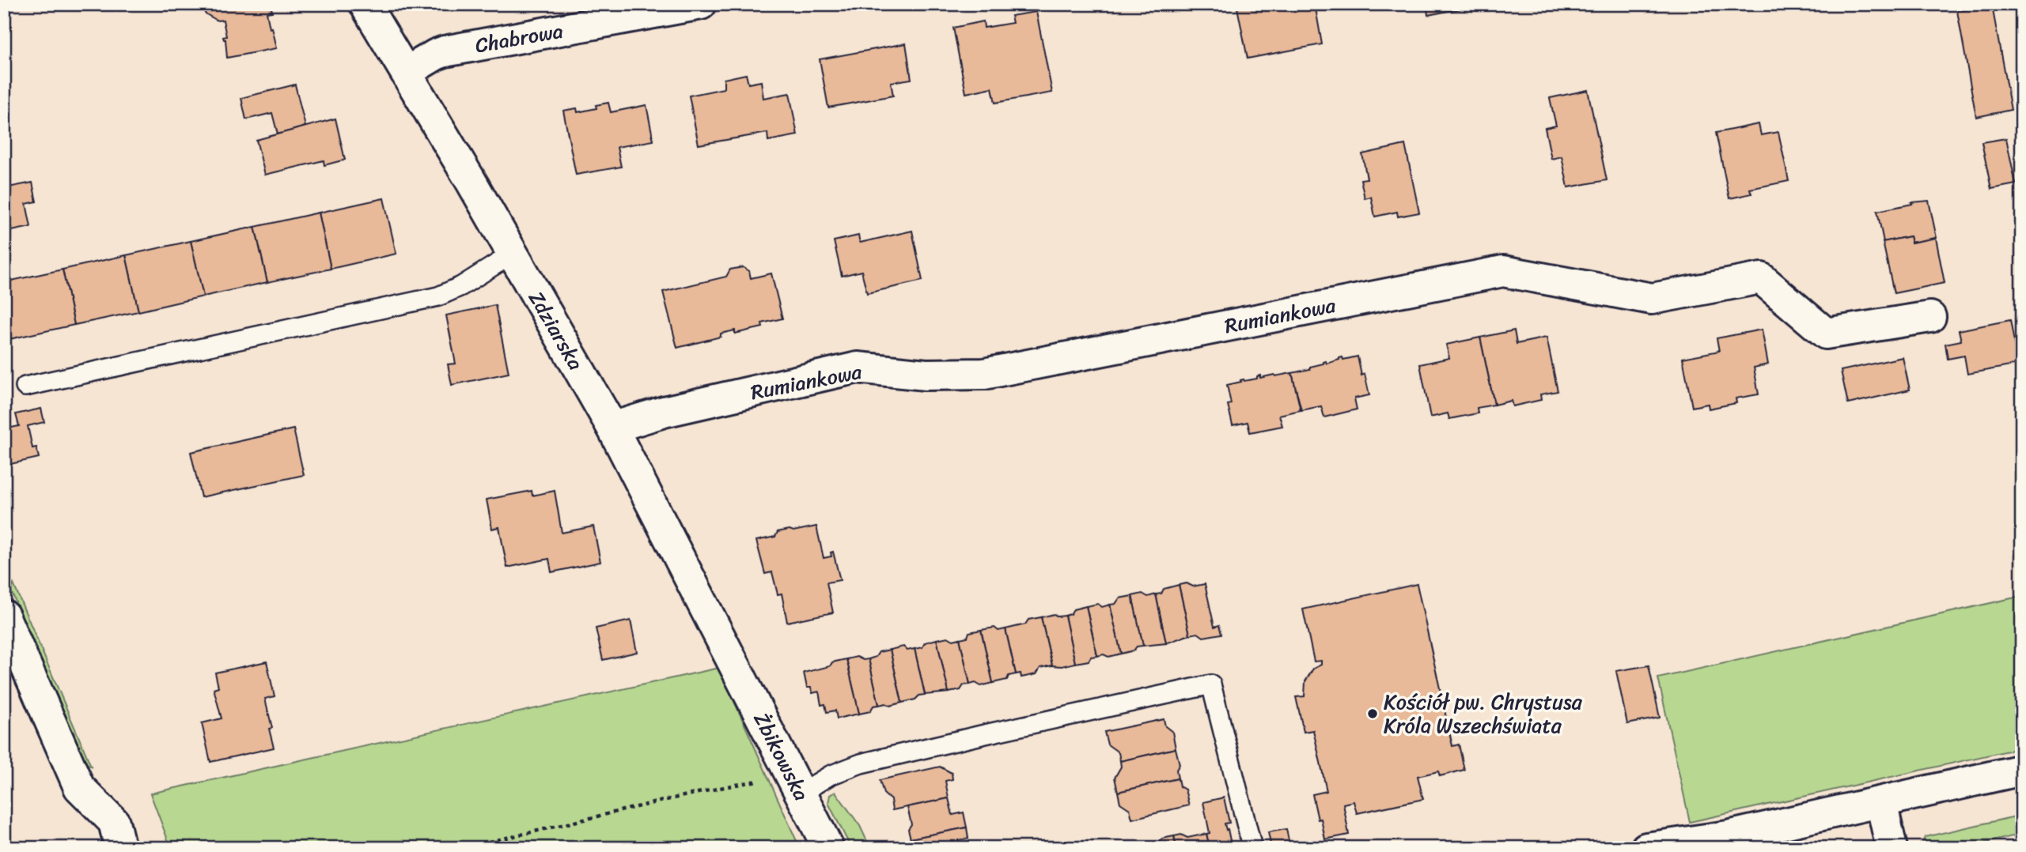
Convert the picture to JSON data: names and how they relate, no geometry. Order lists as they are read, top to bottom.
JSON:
{
  "streets": {
    "street": [
      "Chabrowa",
      "Rumiankowa",
      "Zdziarska",
      "Żbikowska"
    ]
  },
  "crossings": [
    ["Chabrowa", "Zdziarska"],
    ["Rumiankowa", "Zdziarska"],
    ["Zdziarska", "Żbikowska"]
  ],
  "places": ["Kościół pw. Chrystusa Króla Wszechświata"]
}
